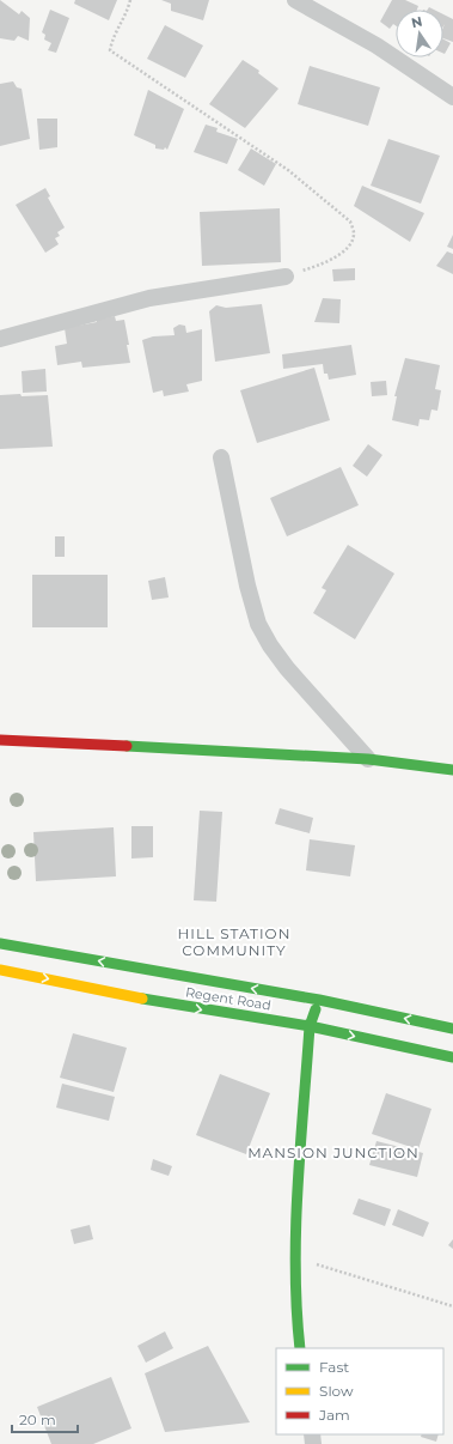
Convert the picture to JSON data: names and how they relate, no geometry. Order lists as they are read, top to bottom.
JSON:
{
  "streets": {
    "main road": ["Regent Road"]
  },
  "districts": ["HILL STATION COMMUNITY", "MANSION JUNCTION"],
  "legend": ["Fast", "Slow", "Jam"],
  "scale_bar": "20 m",
  "north": "top"
}
